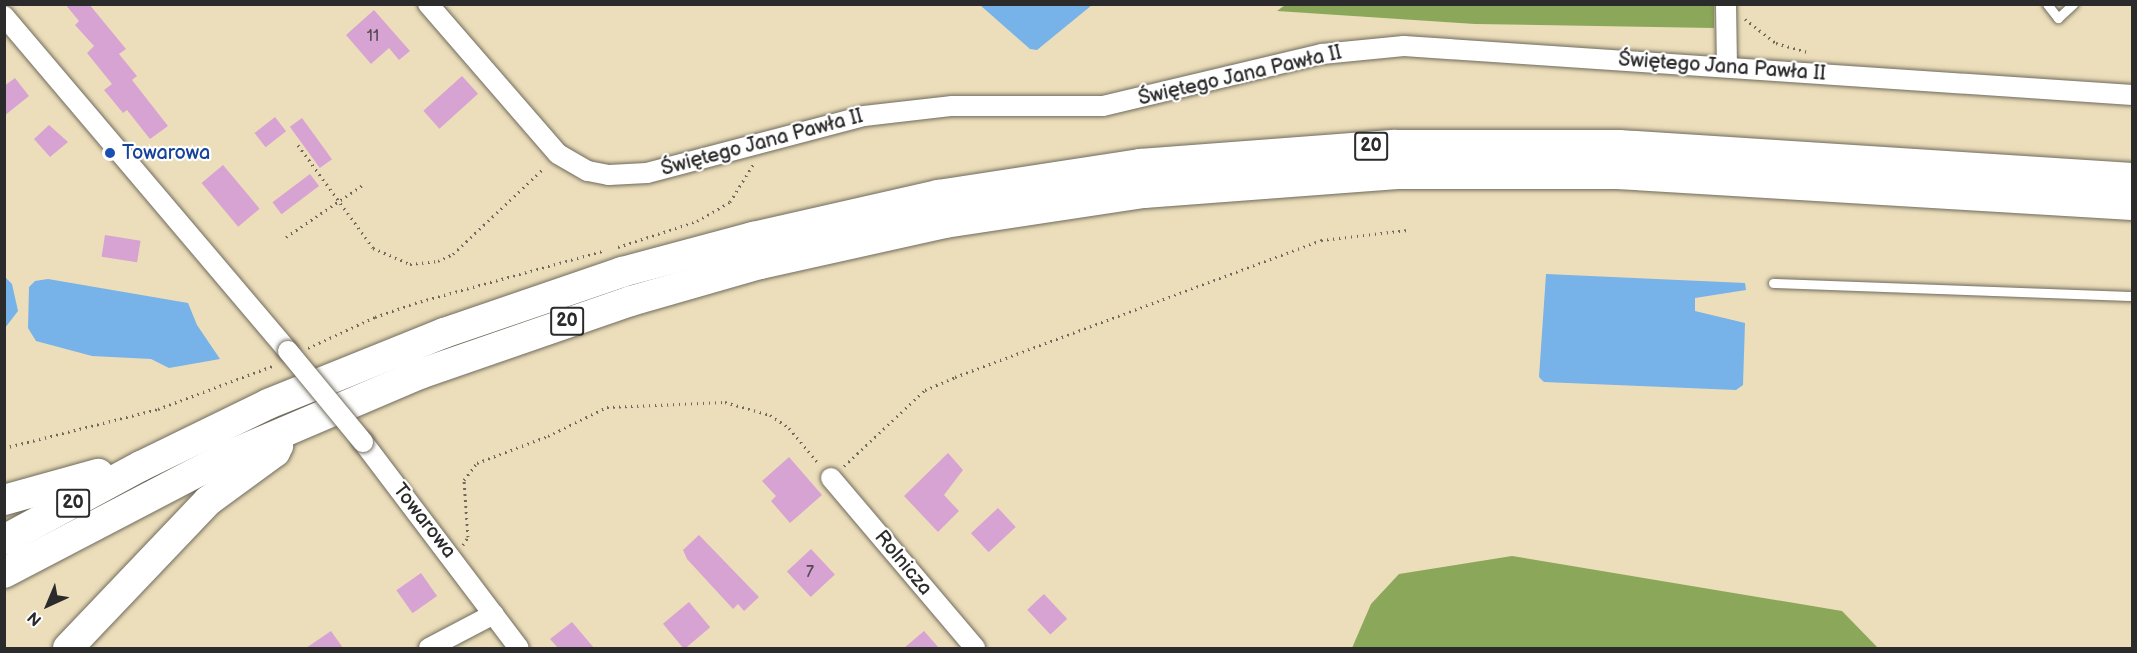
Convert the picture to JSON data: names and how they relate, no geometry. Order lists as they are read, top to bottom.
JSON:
{
  "streets": {
    "main road": ["20"],
    "street": ["Świętego Jana Pawła II", "Towarowa", "Rolnicza"]
  },
  "places": ["Towarowa"],
  "house_numbers": ["11", "7"],
  "north": "bottom left"
}
